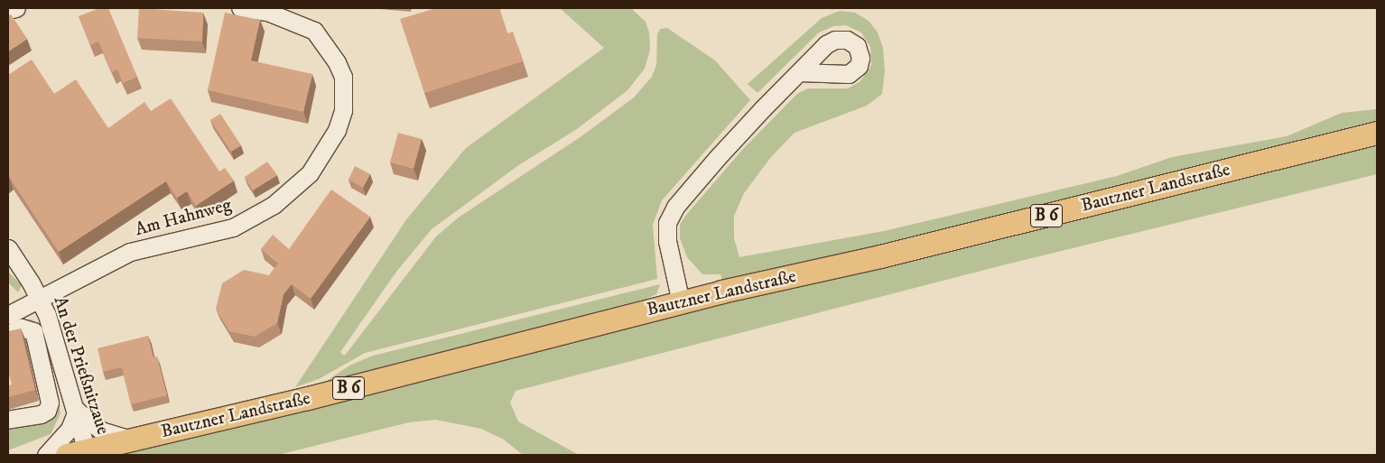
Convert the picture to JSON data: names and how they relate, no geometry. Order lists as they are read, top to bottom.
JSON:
{
  "streets": {
    "main road": ["Bautzner Landstraße", "B 6"],
    "street": ["Am Hahnweg", "An der Prießnitzaue"]
  },
  "crossings": [
    ["Bautzner Landstraße", "An der Prießnitzaue"],
    ["Am Hahnweg", "An der Prießnitzaue"]
  ]
}
